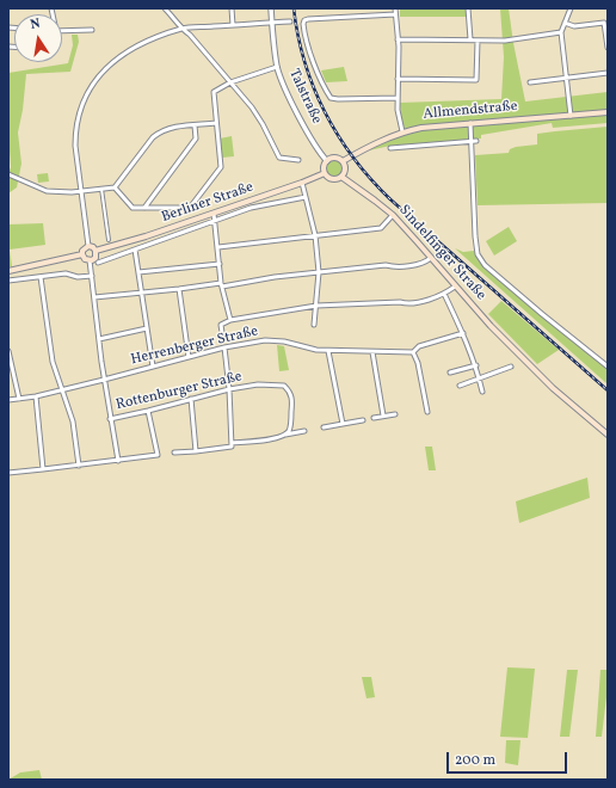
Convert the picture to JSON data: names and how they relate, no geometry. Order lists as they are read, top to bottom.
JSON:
{
  "streets": {
    "main road": ["Allmendstraße", "Berliner Straße", "Sindelfinger Straße"],
    "street": ["Talstraße", "Herrenberger Straße", "Rottenburger Straße"]
  },
  "crossings": [
    ["Talstraße", "Allmendstraße"],
    ["Talstraße", "Berliner Straße"],
    ["Talstraße", "Sindelfinger Straße"],
    ["Allmendstraße", "Berliner Straße"],
    ["Allmendstraße", "Sindelfinger Straße"],
    ["Berliner Straße", "Sindelfinger Straße"]
  ],
  "scale_bar": "200 m",
  "north": "top"
}
